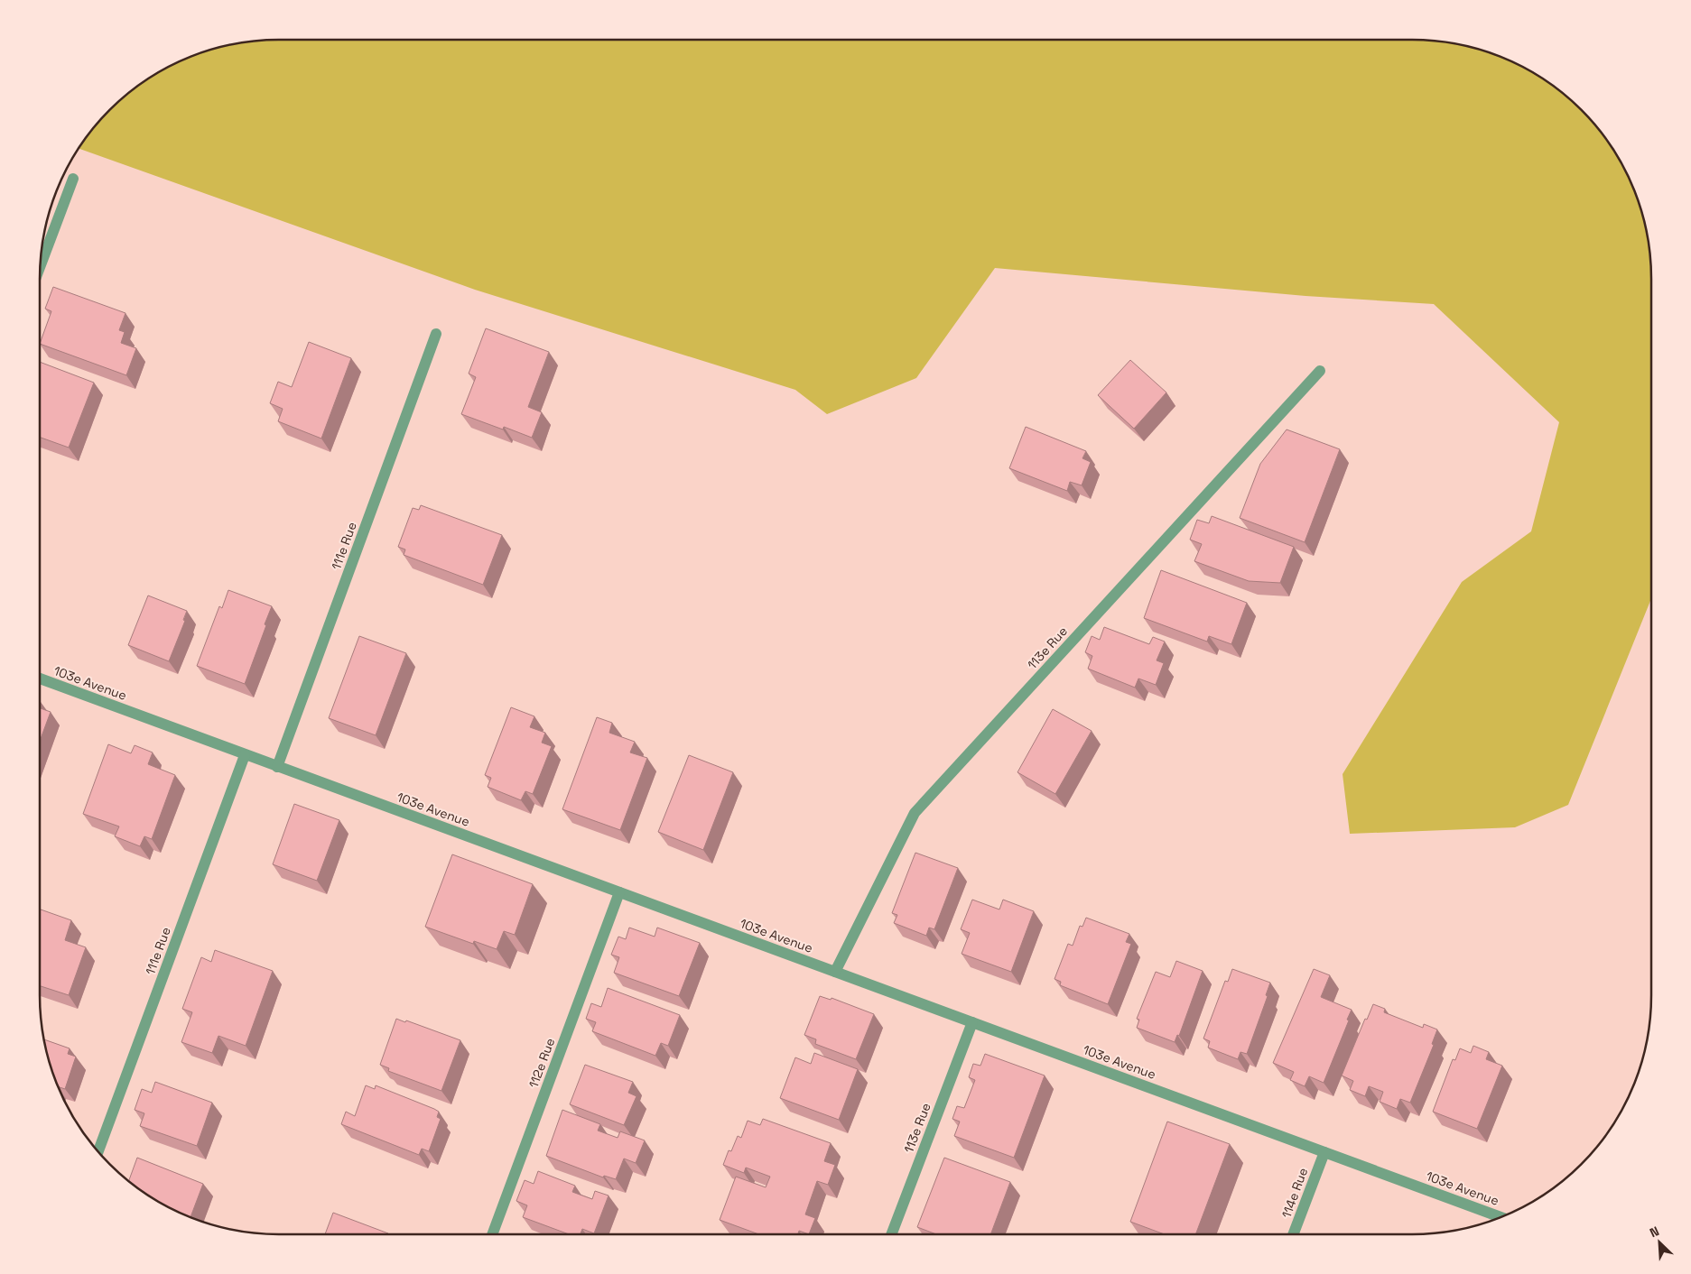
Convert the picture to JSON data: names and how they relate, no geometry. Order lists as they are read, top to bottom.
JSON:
{
  "streets": {
    "street": [
      "111e Rue",
      "113e Rue",
      "103e Avenue",
      "112e Rue",
      "114e Rue"
    ]
  },
  "crossings": [
    ["111e Rue", "103e Avenue"],
    ["113e Rue", "103e Avenue"],
    ["103e Avenue", "112e Rue"],
    ["103e Avenue", "114e Rue"]
  ],
  "north": "top left"
}
